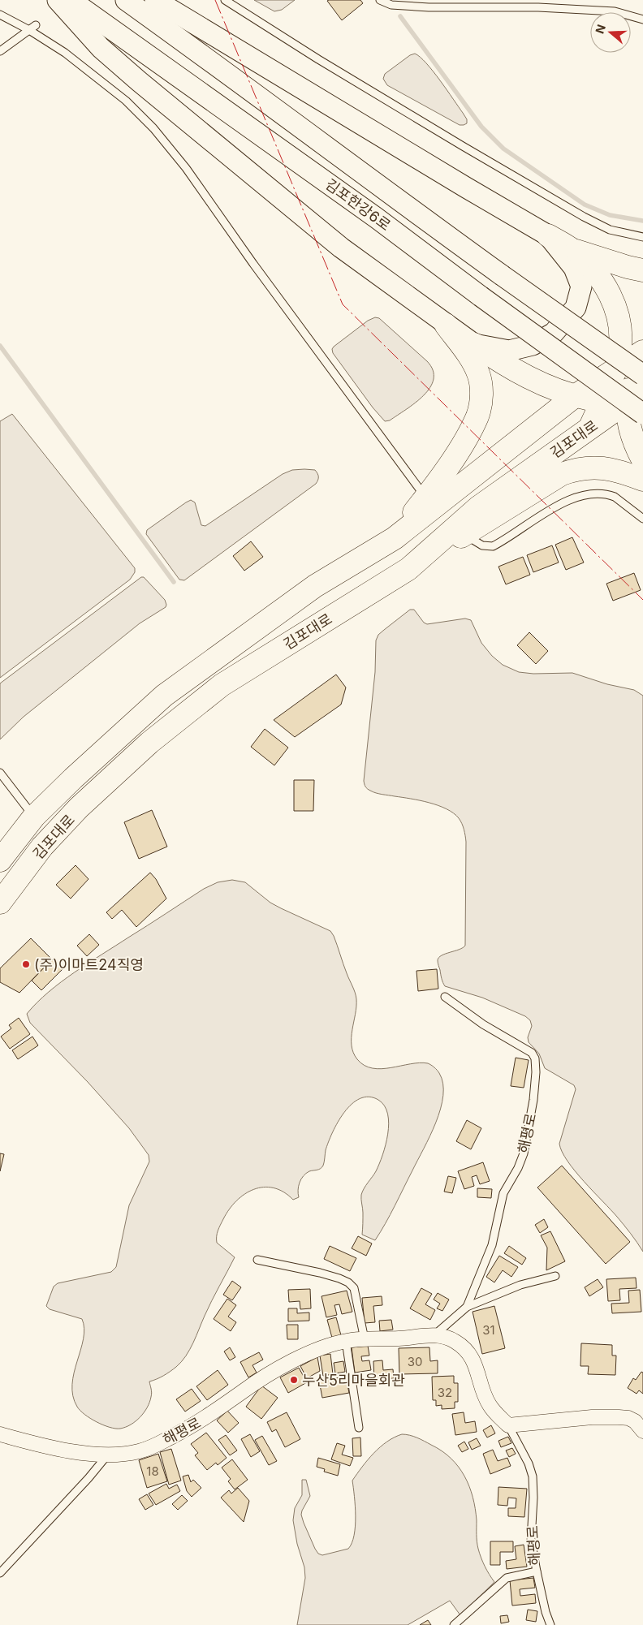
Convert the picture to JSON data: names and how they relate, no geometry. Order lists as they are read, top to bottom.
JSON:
{
  "streets": {
    "main road": ["김포대로"],
    "street": ["김포한강6로", "해평로"]
  },
  "crossings": [
    ["김포한강6로", "김포대로"]
  ],
  "places": ["(주)이마트24직영", "누산5리마을회관"],
  "house_numbers": [
    "31",
    "30",
    "32",
    "18"
  ],
  "north": "left"
}
